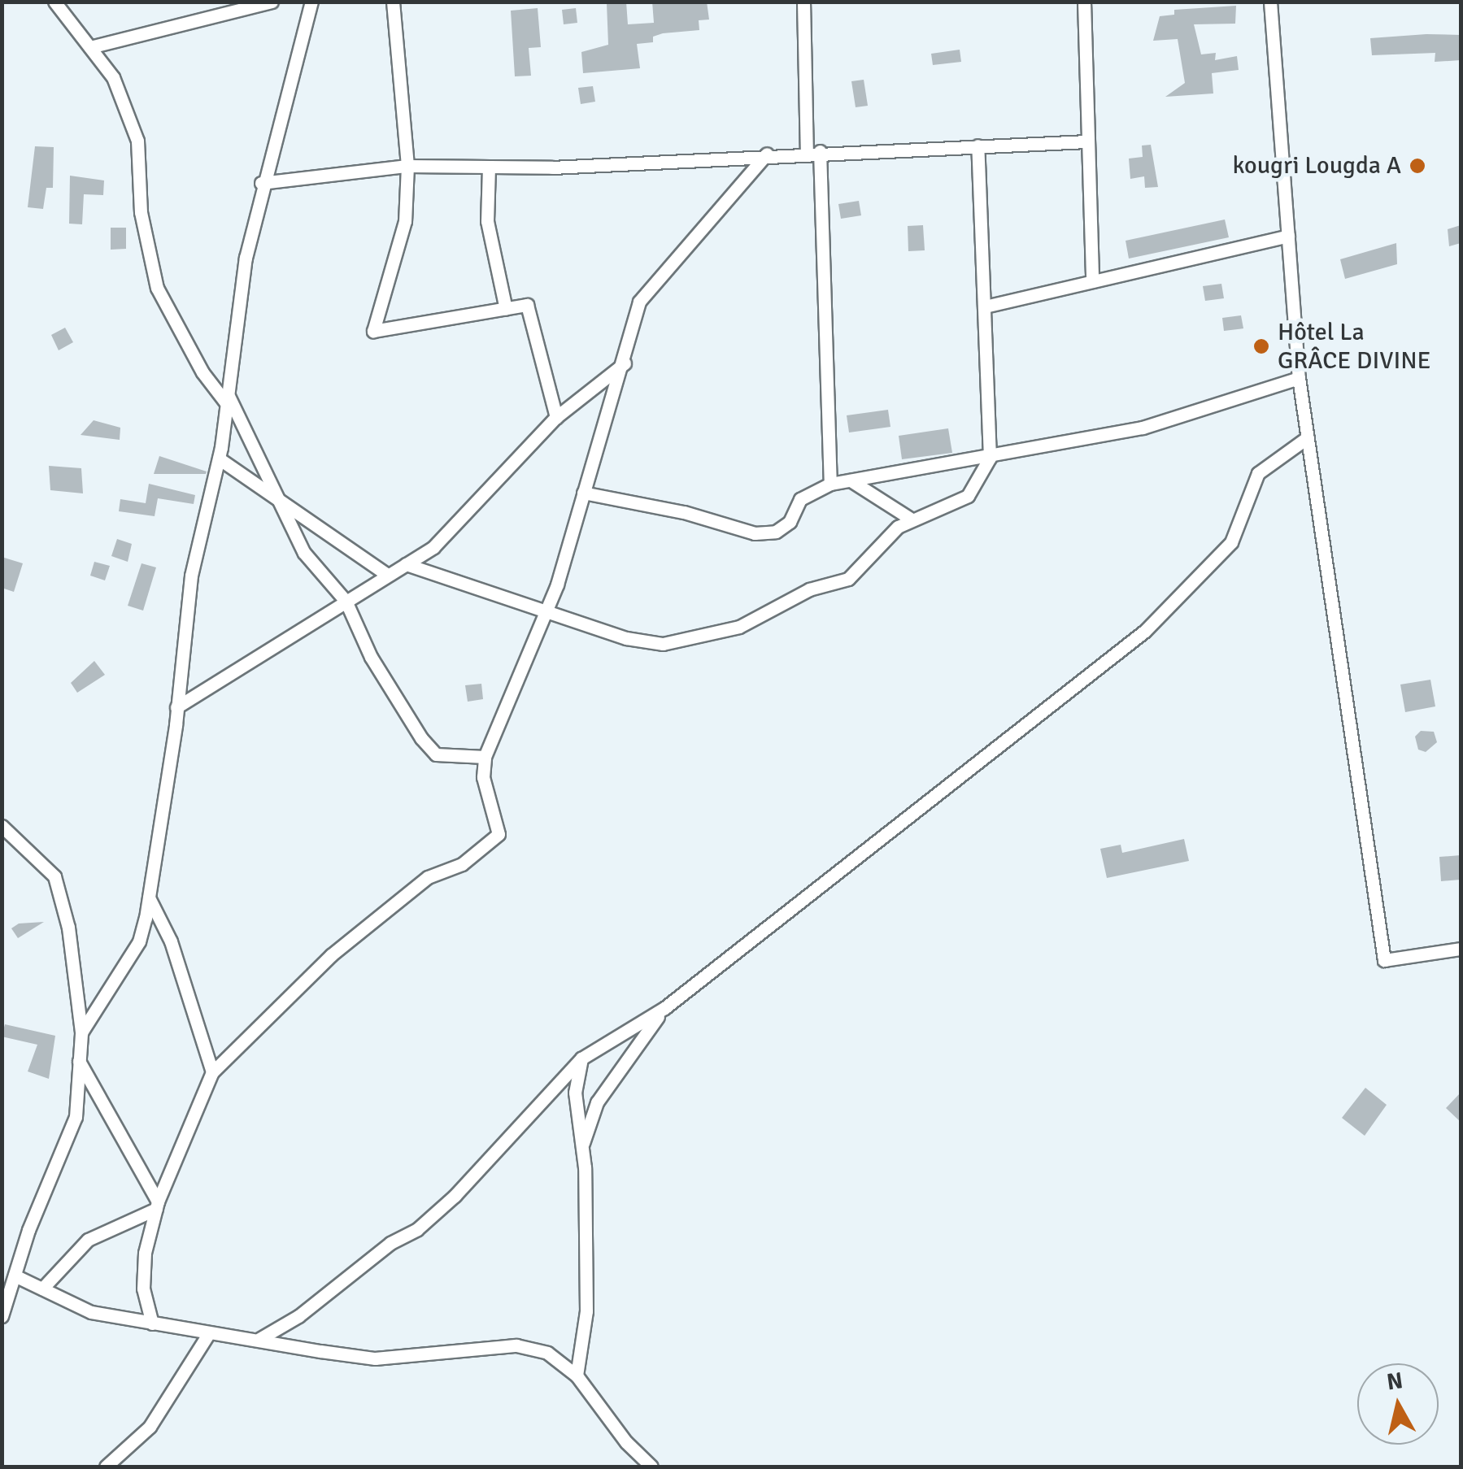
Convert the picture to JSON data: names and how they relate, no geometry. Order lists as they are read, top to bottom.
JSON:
{
  "places": ["kougri Lougda A", "Hôtel La GRÂCE DIVINE"],
  "north": "top"
}
